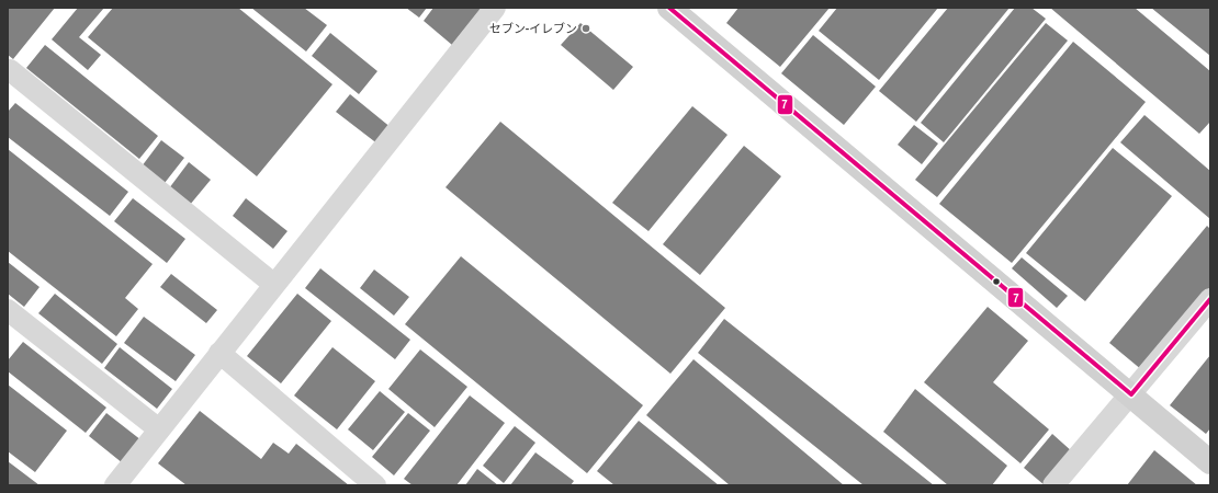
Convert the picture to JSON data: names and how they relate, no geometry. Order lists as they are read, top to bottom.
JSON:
{
  "places": ["セブン-イレブン"],
  "lines": ["transit line 7"]
}
